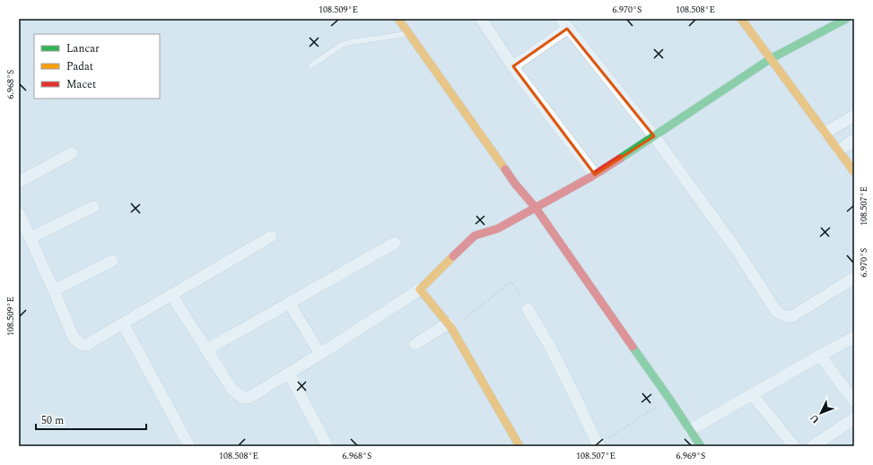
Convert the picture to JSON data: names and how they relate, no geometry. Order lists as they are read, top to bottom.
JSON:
{
  "legend": ["Lancar", "Padat", "Macet"],
  "scale_bar": "50 m",
  "north": "bottom left",
  "coordinates": [
    "108.509°E",
    "6.970°S",
    "108.508°E",
    "6.968°S",
    "108.507°E",
    "6.969°S"
  ]
}
